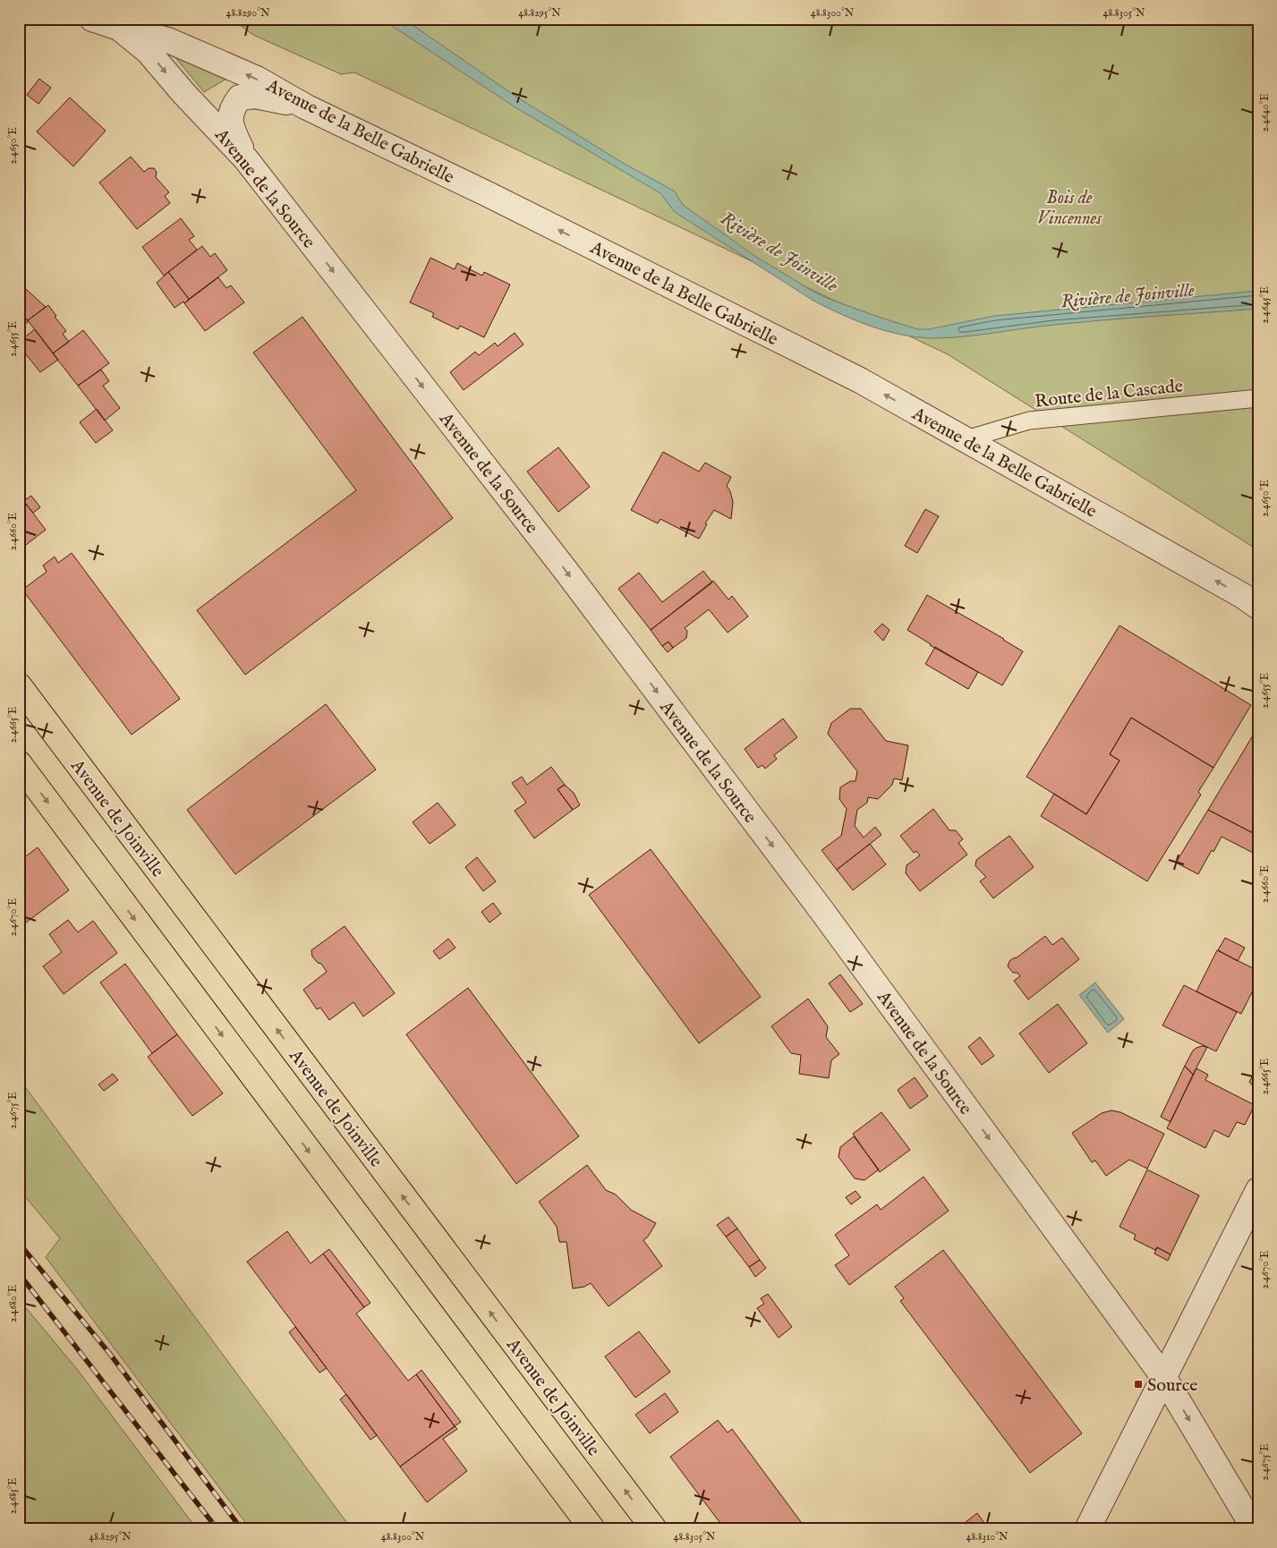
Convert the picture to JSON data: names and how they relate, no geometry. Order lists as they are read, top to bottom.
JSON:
{
  "streets": {
    "main road": ["Avenue de Joinville"],
    "street": ["Avenue de la Belle Gabrielle", "Avenue de la Source"],
    "lane": ["Route de la Cascade"]
  },
  "crossings": [
    ["Avenue de la Belle Gabrielle", "Avenue de la Source"],
    ["Avenue de la Belle Gabrielle", "Route de la Cascade"]
  ],
  "one_way": ["Avenue de la Belle Gabrielle", "Avenue de la Source"],
  "water": ["Rivière de Joinville"],
  "parks": ["Bois de Vincennes"],
  "places": {
    "transit": ["Source"]
  },
  "coordinates": [
    "48.8290°N",
    "48.8295°N",
    "48.8300°N",
    "48.8305°N",
    "2.4640°E",
    "2.4650°E",
    "2.4645°E",
    "2.4655°E",
    "2.4660°E",
    "2.4665°E",
    "2.4670°E",
    "2.4675°E",
    "2.4680°E",
    "2.4685°E",
    "48.8310°N"
  ]
}
